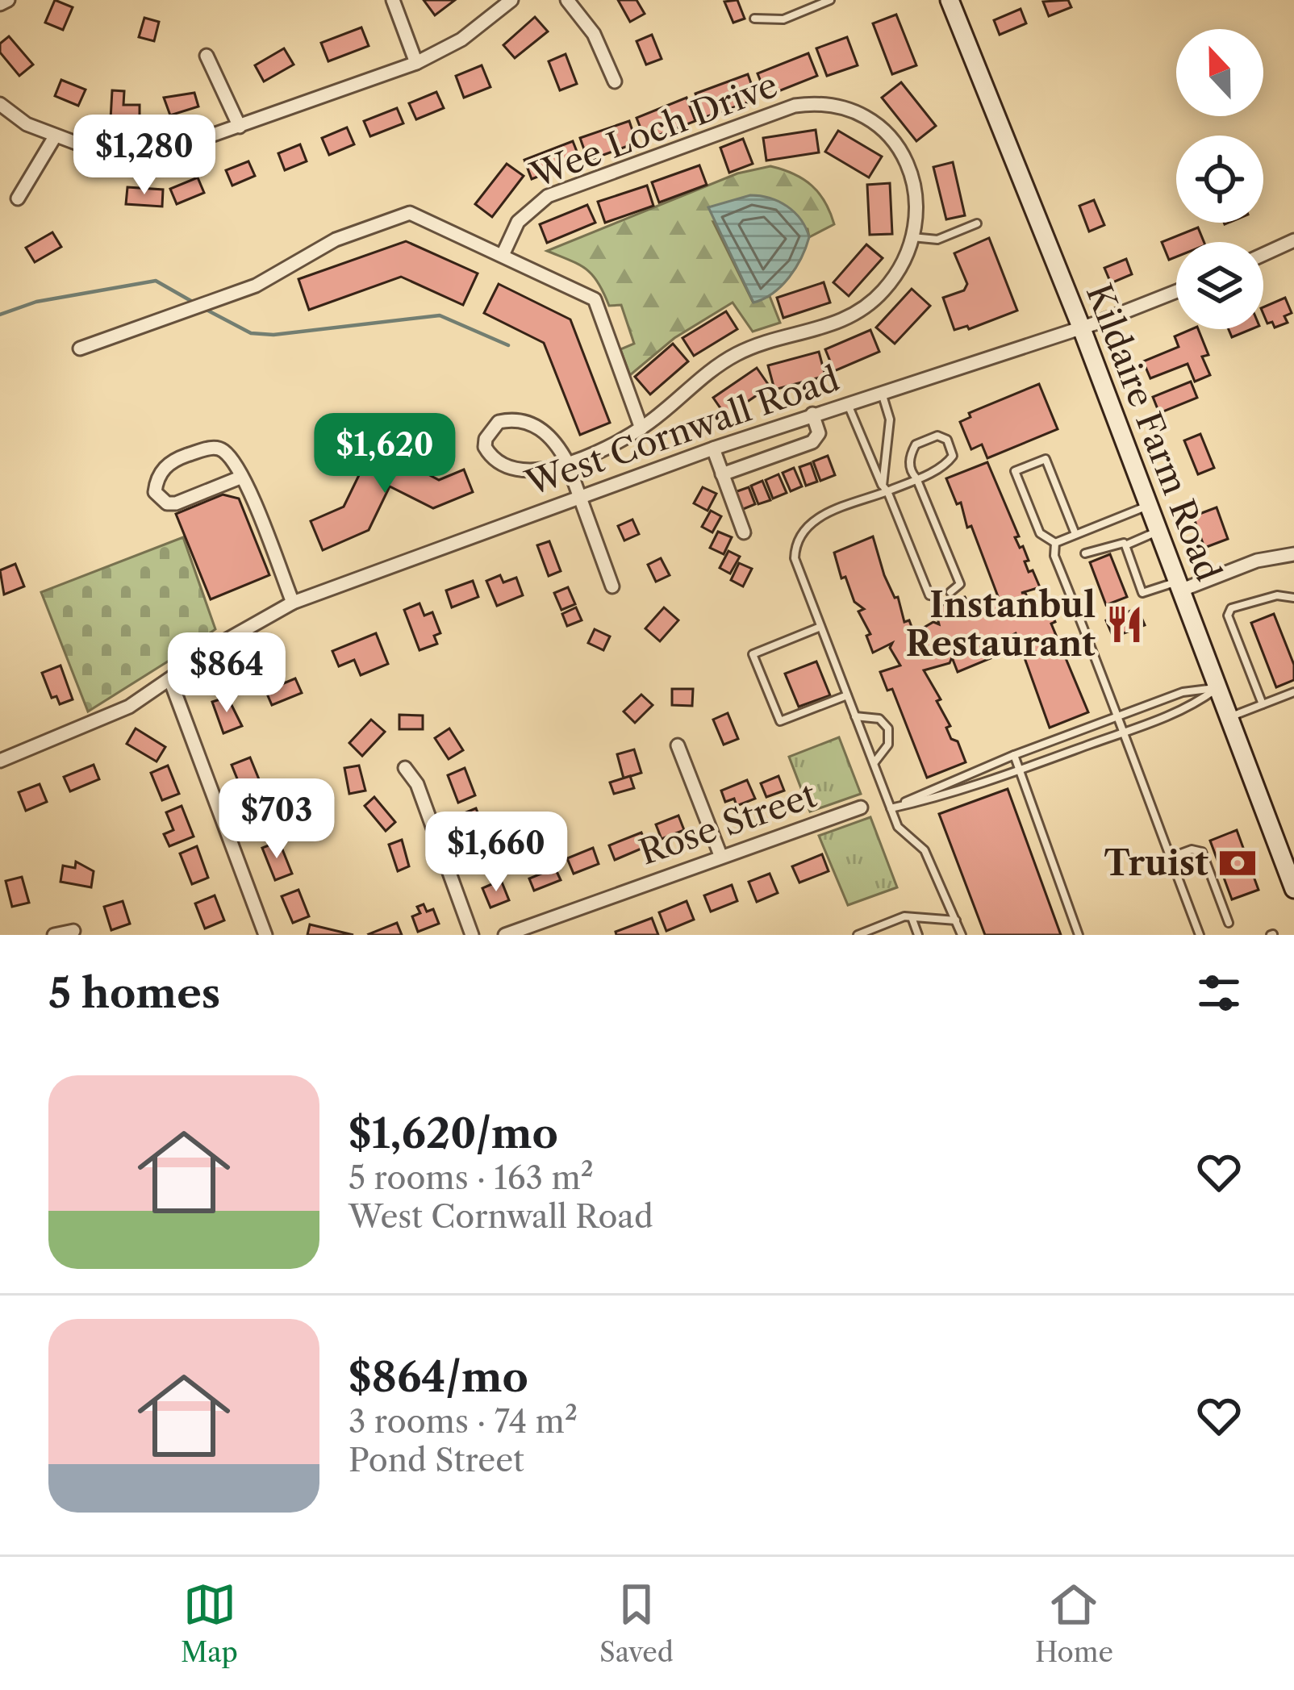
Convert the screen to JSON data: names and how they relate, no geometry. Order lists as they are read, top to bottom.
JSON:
{
  "streets": {
    "main road": ["Kildaire Farm Road"],
    "street": ["Wee Loch Drive", "West Cornwall Road", "Rose Street"]
  },
  "crossings": [
    ["West Cornwall Road", "Kildaire Farm Road"]
  ],
  "places": {
    "restaurant": ["Instanbul Restaurant"],
    "bank": ["Truist"]
  },
  "north": "top",
  "page": {
    "price": [
      "$1,280",
      "$1,620",
      "$864",
      "$703",
      "$1,660"
    ],
    "heading": "5 homes",
    "list": [
      {
        "name": "$1,620/mo",
        "note": "5 rooms · 163 m² · West Cornwall Road"
      },
      {
        "name": "$864/mo",
        "note": "3 rooms · 74 m² · Pond Street"
      }
    ],
    "tabs": ["Map", "Saved", "Home"]
  }
}
